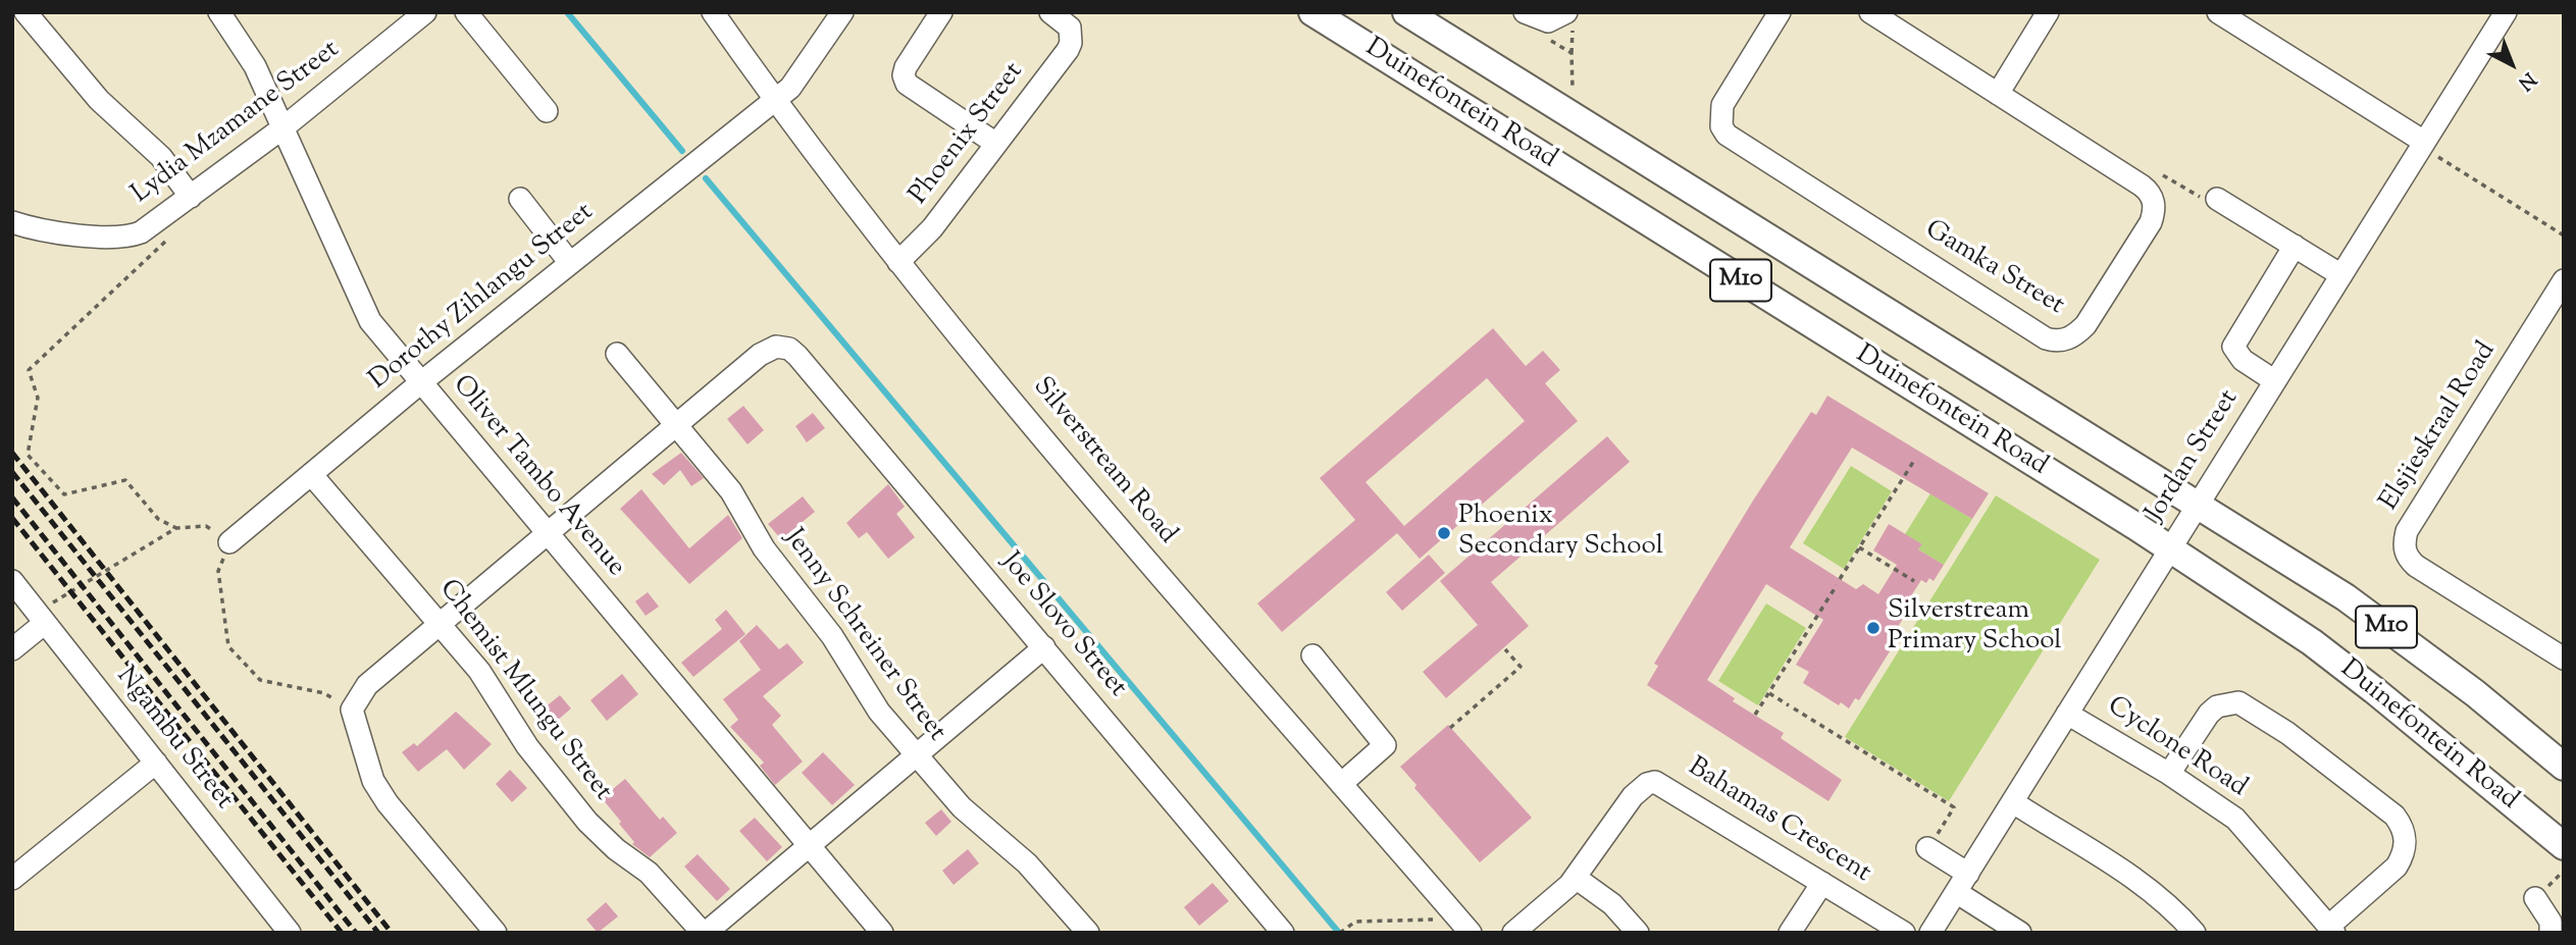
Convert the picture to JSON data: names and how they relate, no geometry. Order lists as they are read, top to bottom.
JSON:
{
  "streets": {
    "main road": ["Duinefontein Road", "M10"],
    "street": [
      "Lydia Mzamane Street",
      "Phoenix Street",
      "Gamka Street",
      "Dorothy Zihlangu Street",
      "Elsjieskraal Road",
      "Jordan Street",
      "Silverstream Road",
      "Oliver Tambo Avenue",
      "Joe Slovo Street",
      "Jenny Schreiner Street",
      "Chemist Mlungu Street",
      "Ngambu Street",
      "Cyclone Road",
      "Bahamas Crescent"
    ]
  },
  "crossings": [
    ["Duinefontein Road", "Jordan Street"],
    ["Lydia Mzamane Street", "Oliver Tambo Avenue"],
    ["Phoenix Street", "Silverstream Road"],
    ["Dorothy Zihlangu Street", "Silverstream Road"],
    ["Dorothy Zihlangu Street", "Oliver Tambo Avenue"],
    ["Dorothy Zihlangu Street", "Chemist Mlungu Street"],
    ["Jordan Street", "Cyclone Road"],
    ["Joe Slovo Street", "Jenny Schreiner Street"]
  ],
  "places": ["Phoenix Secondary School", "Silverstream Primary School"],
  "north": "bottom right"
}
